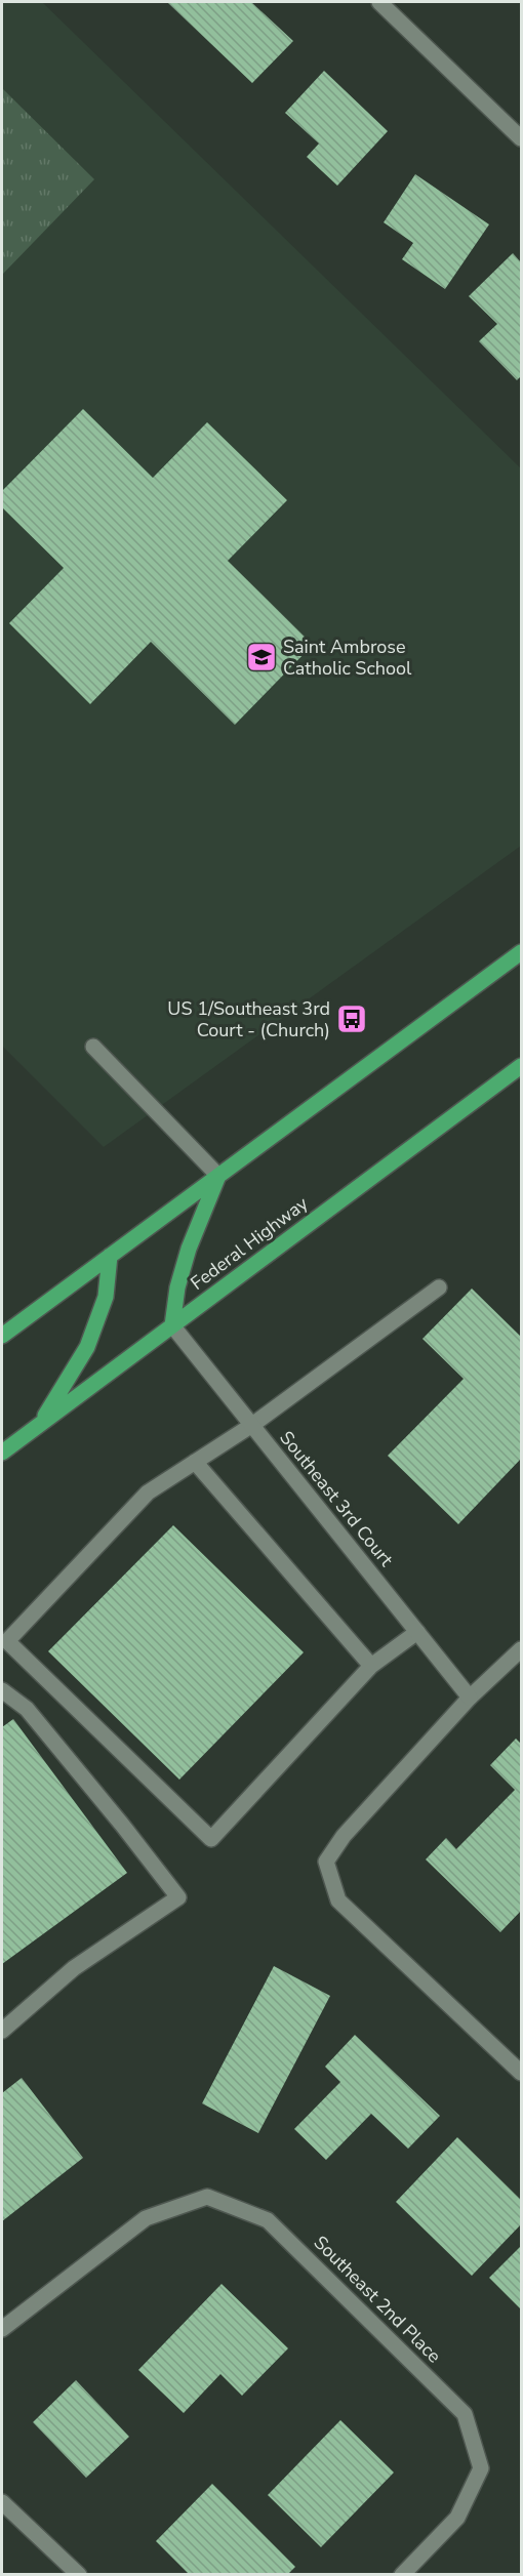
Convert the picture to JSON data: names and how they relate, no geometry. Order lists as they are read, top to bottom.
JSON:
{
  "streets": {
    "main road": ["Federal Highway"],
    "street": ["Southeast 3rd Court", "Southeast 2nd Place"]
  },
  "crossings": [
    ["Federal Highway", "Southeast 3rd Court"]
  ],
  "places": {
    "school or university": ["Saint Ambrose Catholic School"],
    "bus stop": ["US 1/Southeast 3rd Court - (Church)"]
  }
}
